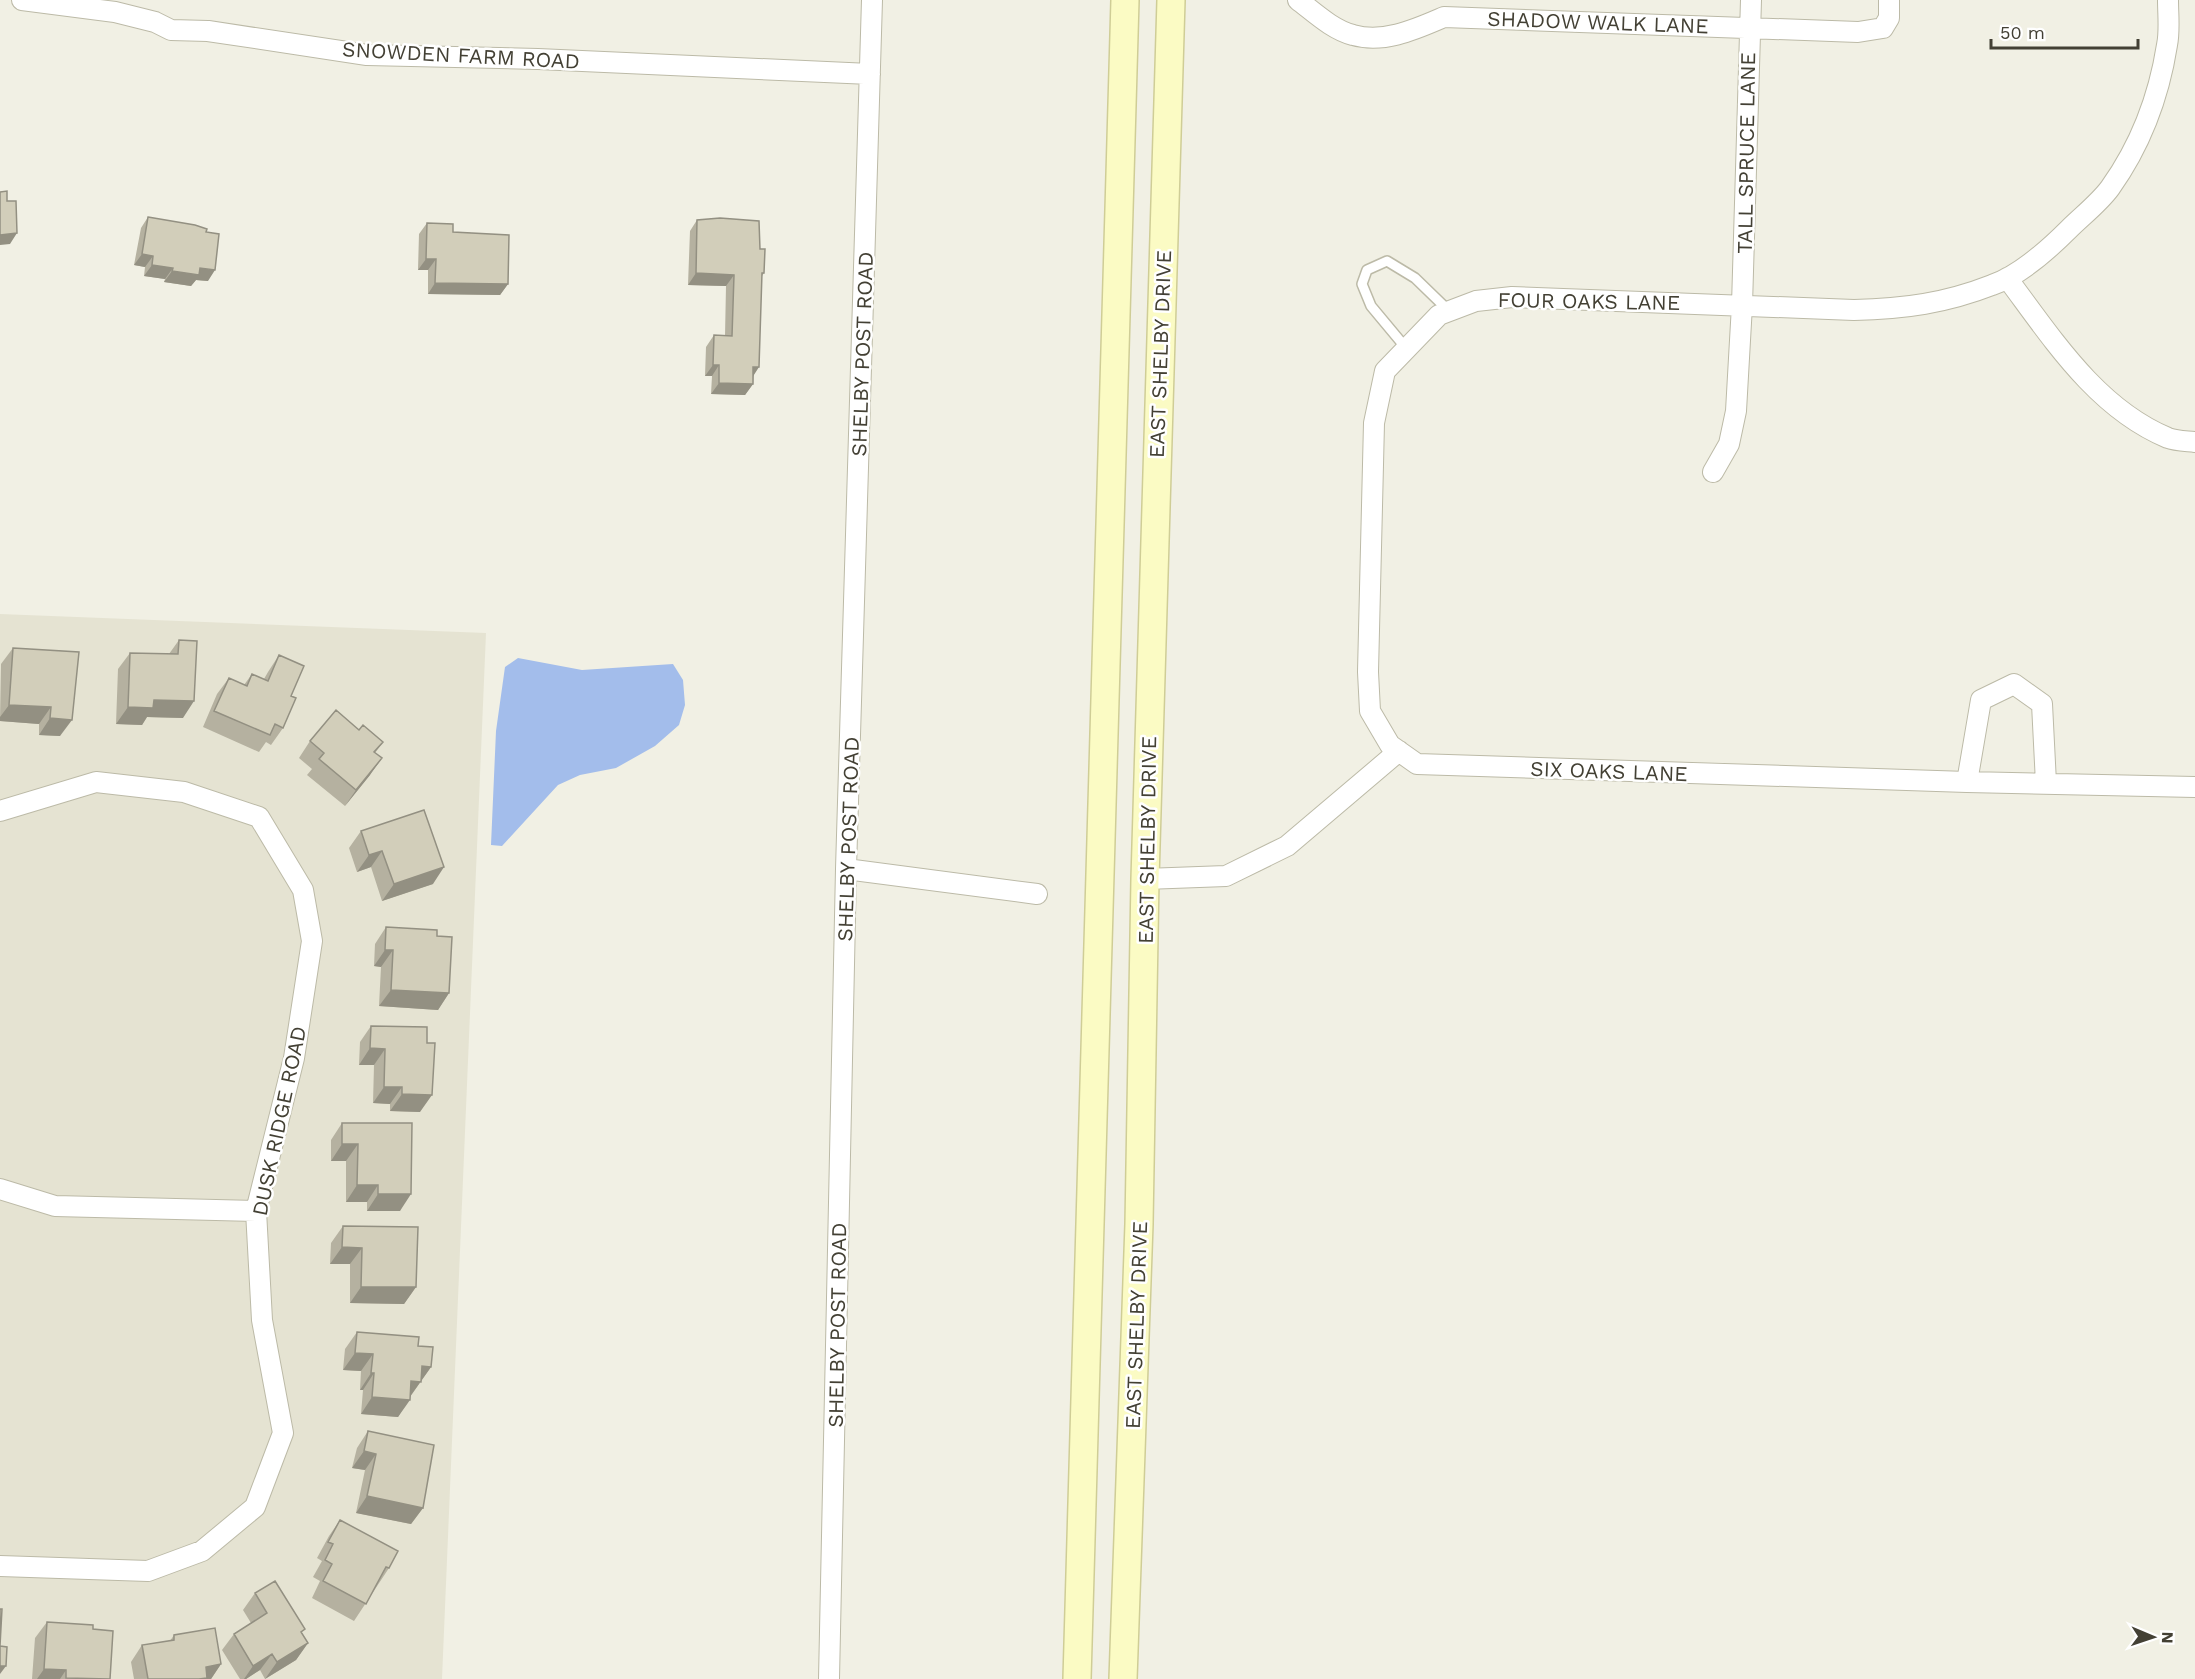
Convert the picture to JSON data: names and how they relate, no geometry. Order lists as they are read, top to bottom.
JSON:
{
  "streets": {
    "main road": ["EAST SHELBY DRIVE"],
    "street": [
      "SHADOW WALK LANE",
      "SNOWDEN FARM ROAD",
      "TALL SPRUCE LANE",
      "FOUR OAKS LANE",
      "SHELBY POST ROAD",
      "SIX OAKS LANE",
      "DUSK RIDGE ROAD"
    ]
  },
  "crossings": [
    ["SHADOW WALK LANE", "TALL SPRUCE LANE"],
    ["SNOWDEN FARM ROAD", "SHELBY POST ROAD"],
    ["TALL SPRUCE LANE", "FOUR OAKS LANE"],
    ["FOUR OAKS LANE", "SIX OAKS LANE"]
  ],
  "scale_bar": "50 m",
  "north": "right"
}
